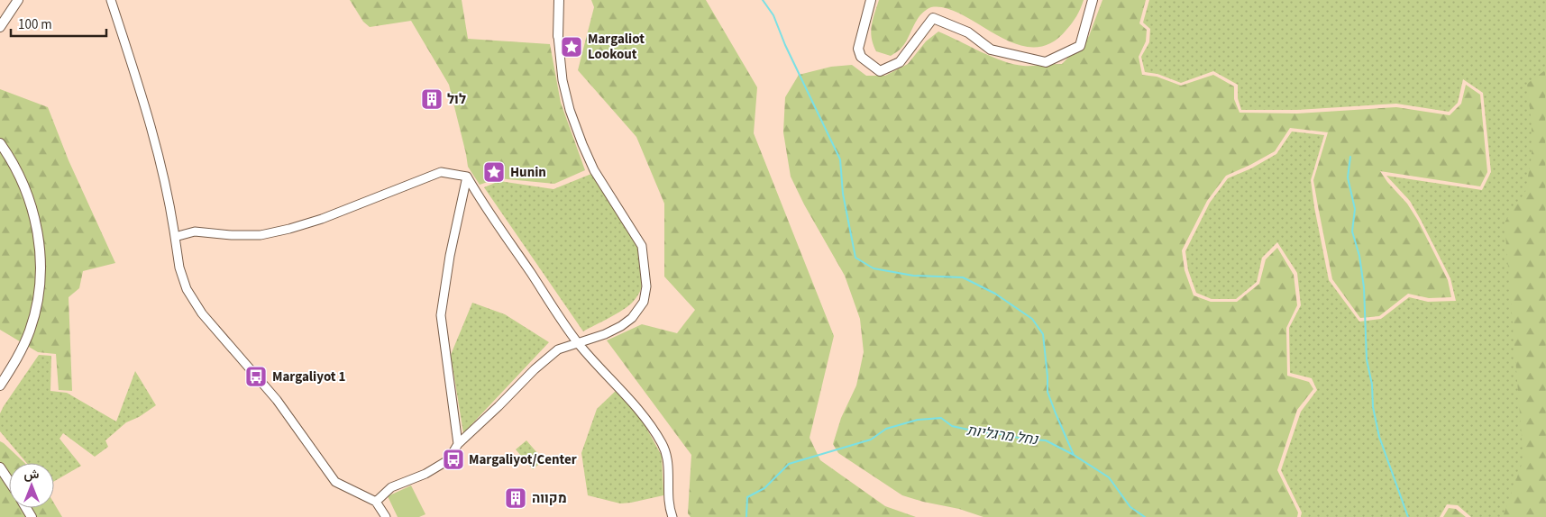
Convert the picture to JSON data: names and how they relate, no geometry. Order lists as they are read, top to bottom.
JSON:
{
  "water": ["נחל מרגליות"],
  "places": {
    "place": ["Margaliot Lookout", "Hunin"],
    "building": ["לול", "מקווה"],
    "bus stop": ["Margaliyot 1", "Margaliyot/Center"]
  },
  "scale_bar": "100 m",
  "north": "top"
}
